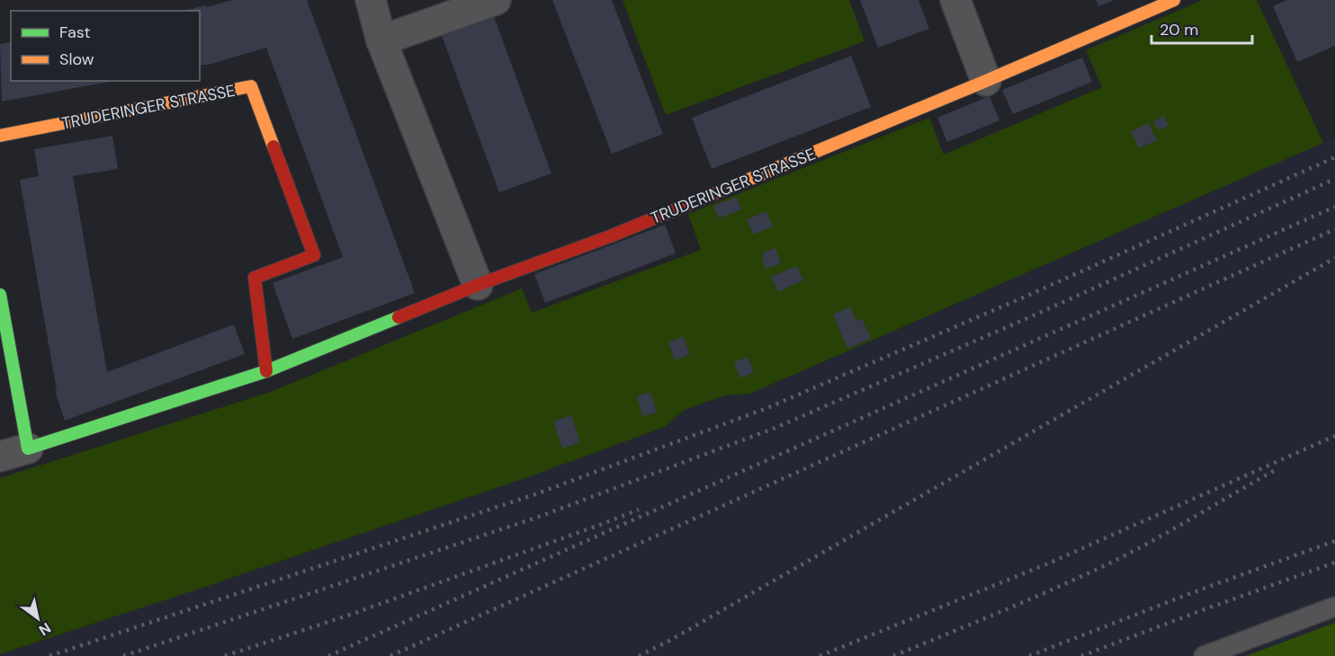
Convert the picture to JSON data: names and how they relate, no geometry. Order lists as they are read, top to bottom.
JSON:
{
  "streets": {
    "street": ["TRUDERINGER STRASSE"]
  },
  "legend": ["Fast", "Slow"],
  "scale_bar": "20 m",
  "north": "bottom right"
}
